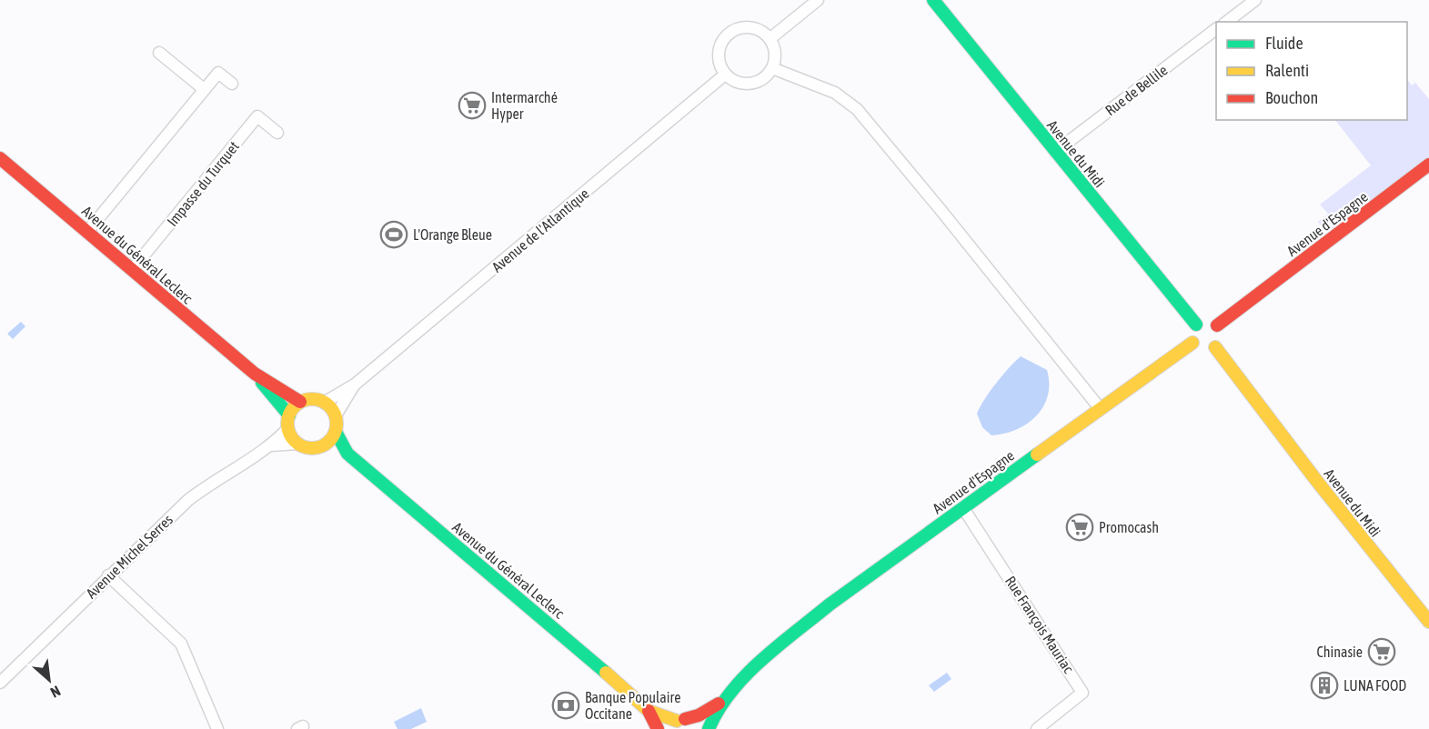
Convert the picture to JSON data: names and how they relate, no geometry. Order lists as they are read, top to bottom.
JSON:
{
  "streets": {
    "street": [
      "Rue de Bellile",
      "Avenue du Midi",
      "Impasse du Turquet",
      "Avenue d'Espagne",
      "Avenue de l'Atlantique",
      "Avenue du Général Leclerc",
      "Avenue Michel Serres",
      "Rue François Mauriac"
    ]
  },
  "crossings": [
    ["Rue de Bellile", "Avenue du Midi"],
    ["Avenue du Midi", "Avenue d'Espagne"],
    ["Impasse du Turquet", "Avenue du Général Leclerc"],
    ["Avenue d'Espagne", "Rue François Mauriac"],
    ["Avenue de l'Atlantique", "Avenue du Général Leclerc"],
    ["Avenue de l'Atlantique", "Avenue Michel Serres"],
    ["Avenue du Général Leclerc", "Avenue Michel Serres"]
  ],
  "places": {
    "supermarket": ["Intermarché Hyper", "Promocash", "Chinasie"],
    "sports": ["L'Orange Bleue"],
    "building": ["LUNA FOOD"],
    "bank": ["Banque Populaire Occitane"]
  },
  "legend": ["Fluide", "Ralenti", "Bouchon"],
  "north": "bottom right"
}
